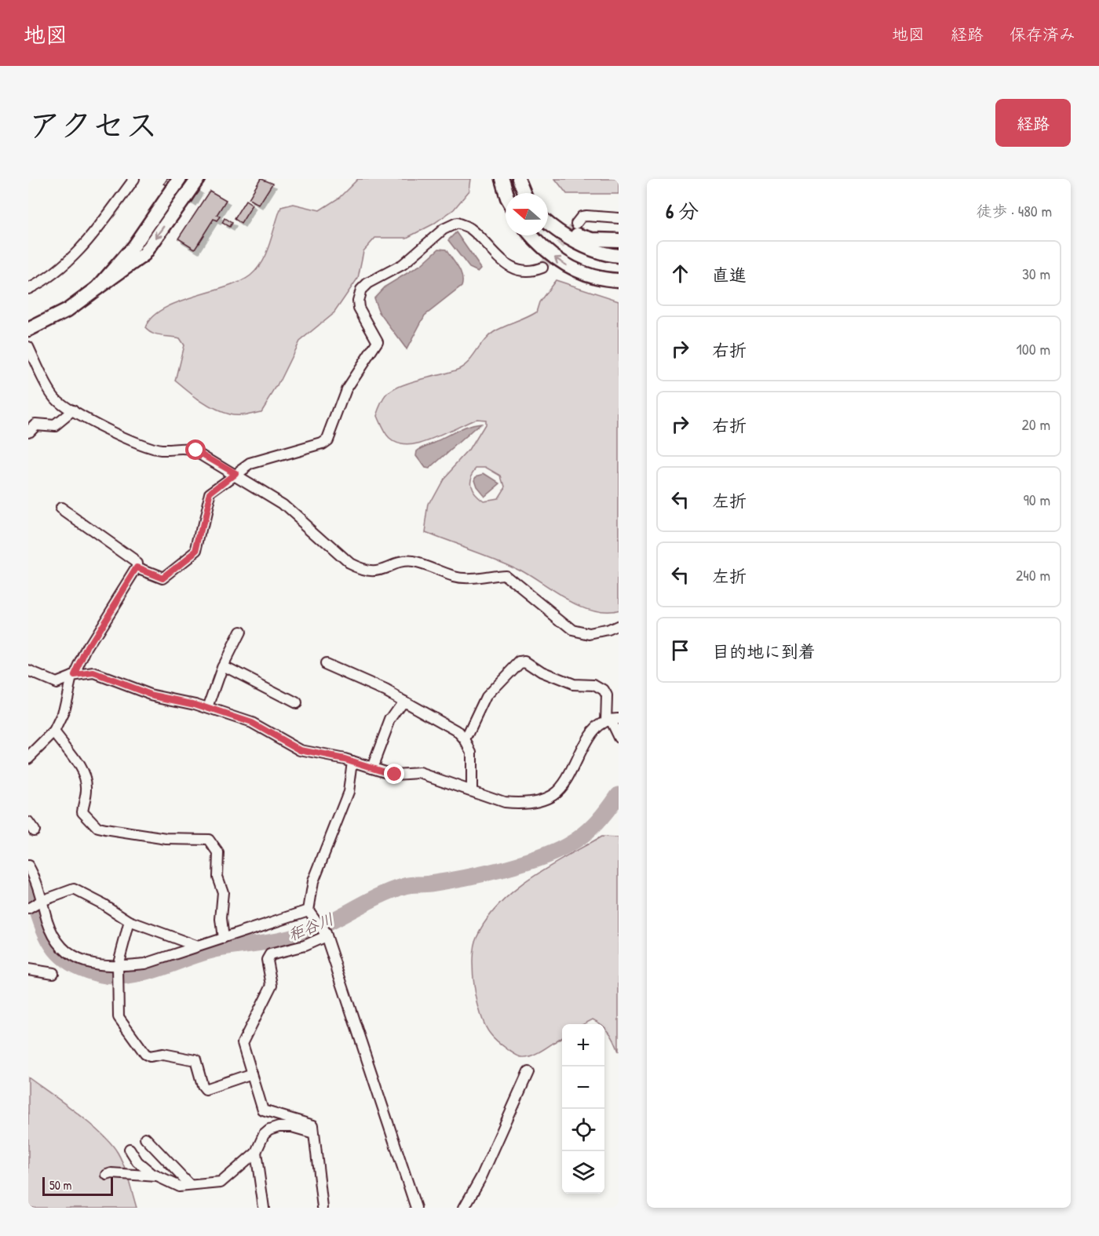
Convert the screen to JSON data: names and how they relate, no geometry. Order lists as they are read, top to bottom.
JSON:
{
  "water": ["秬谷川"],
  "scale_bar": "50 m",
  "north": "left",
  "page": {
    "header": "地図",
    "nav": ["地図", "経路", "保存済み"],
    "title": "アクセス",
    "buttons": "経路",
    "heading": ["6 分", "徒歩 · 480 m"],
    "list": [
      ["直進", "30 m"],
      ["右折", "100 m"],
      ["右折", "20 m"],
      ["左折", "90 m"],
      ["左折", "240 m"],
      "目的地に到着"
    ],
    "map_buttons": ["+", "−"],
    "scale": "50 m"
  }
}
